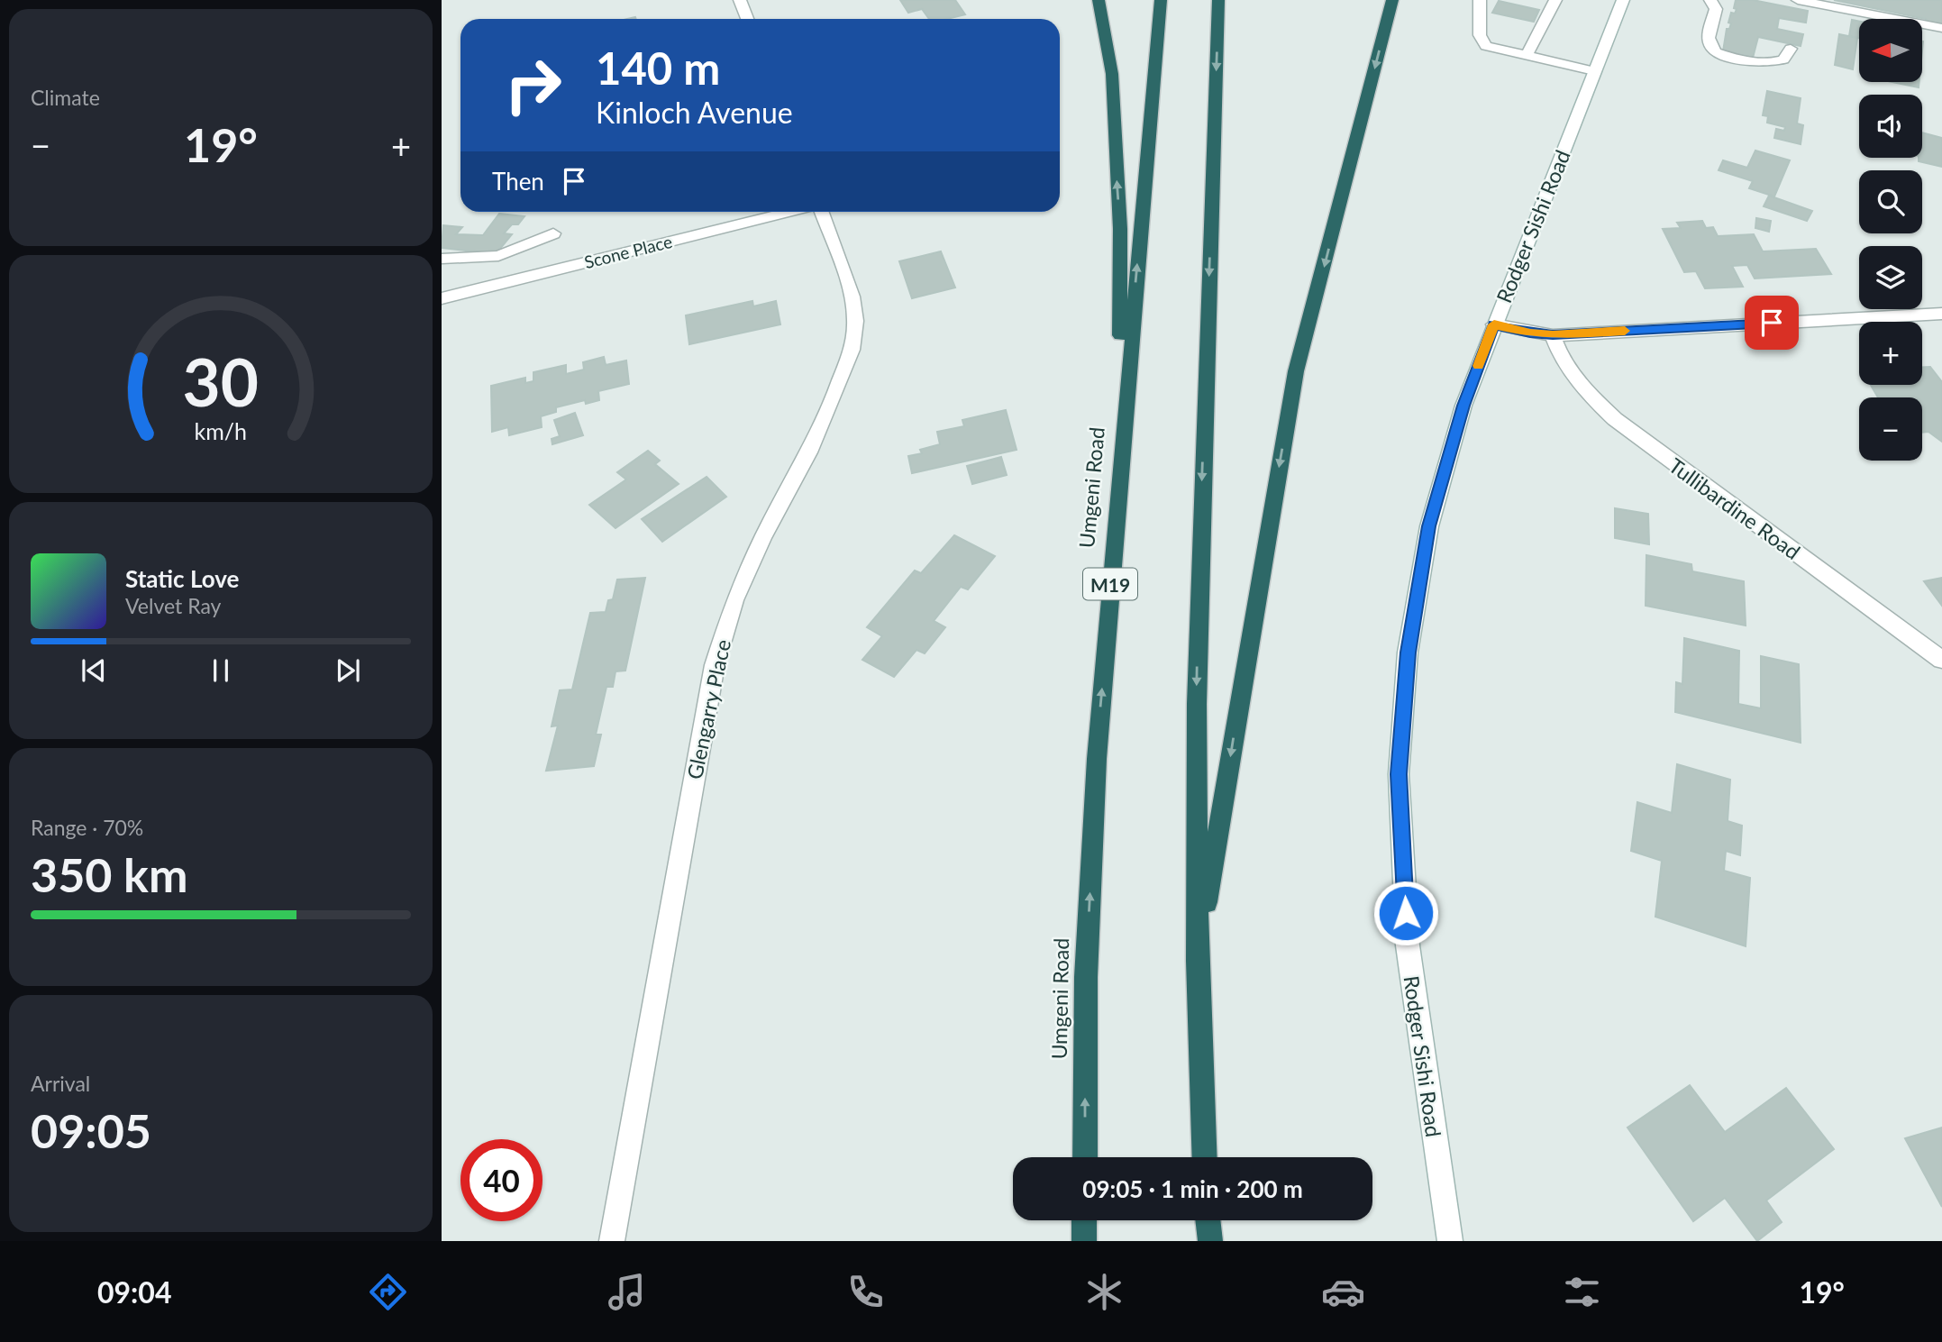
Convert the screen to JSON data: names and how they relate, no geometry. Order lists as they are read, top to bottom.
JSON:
{
  "streets": {
    "highway": ["Umgeni Road", "M19"],
    "street": [
      "Rodger Sishi Road",
      "Scone Place",
      "Tullibardine Road",
      "Glengarry Place"
    ]
  },
  "north": "left",
  "page": {
    "tile": [
      "Climate",
      ["Range · 70%", "350 km"],
      ["Arrival", "09:05"]
    ],
    "map_buttons": ["+", "−"],
    "turn": ["140 m", "Kinloch Avenue"],
    "heat": ["−", "19°", "+"],
    "then": "Then",
    "song": ["Static Love", "Velvet Ray"],
    "limit": "40",
    "trip": "09:05 · 1 min · 200 m",
    "tabs": ["09:04", "19°"],
    "gauge": ["30", "km/h"]
  }
}
